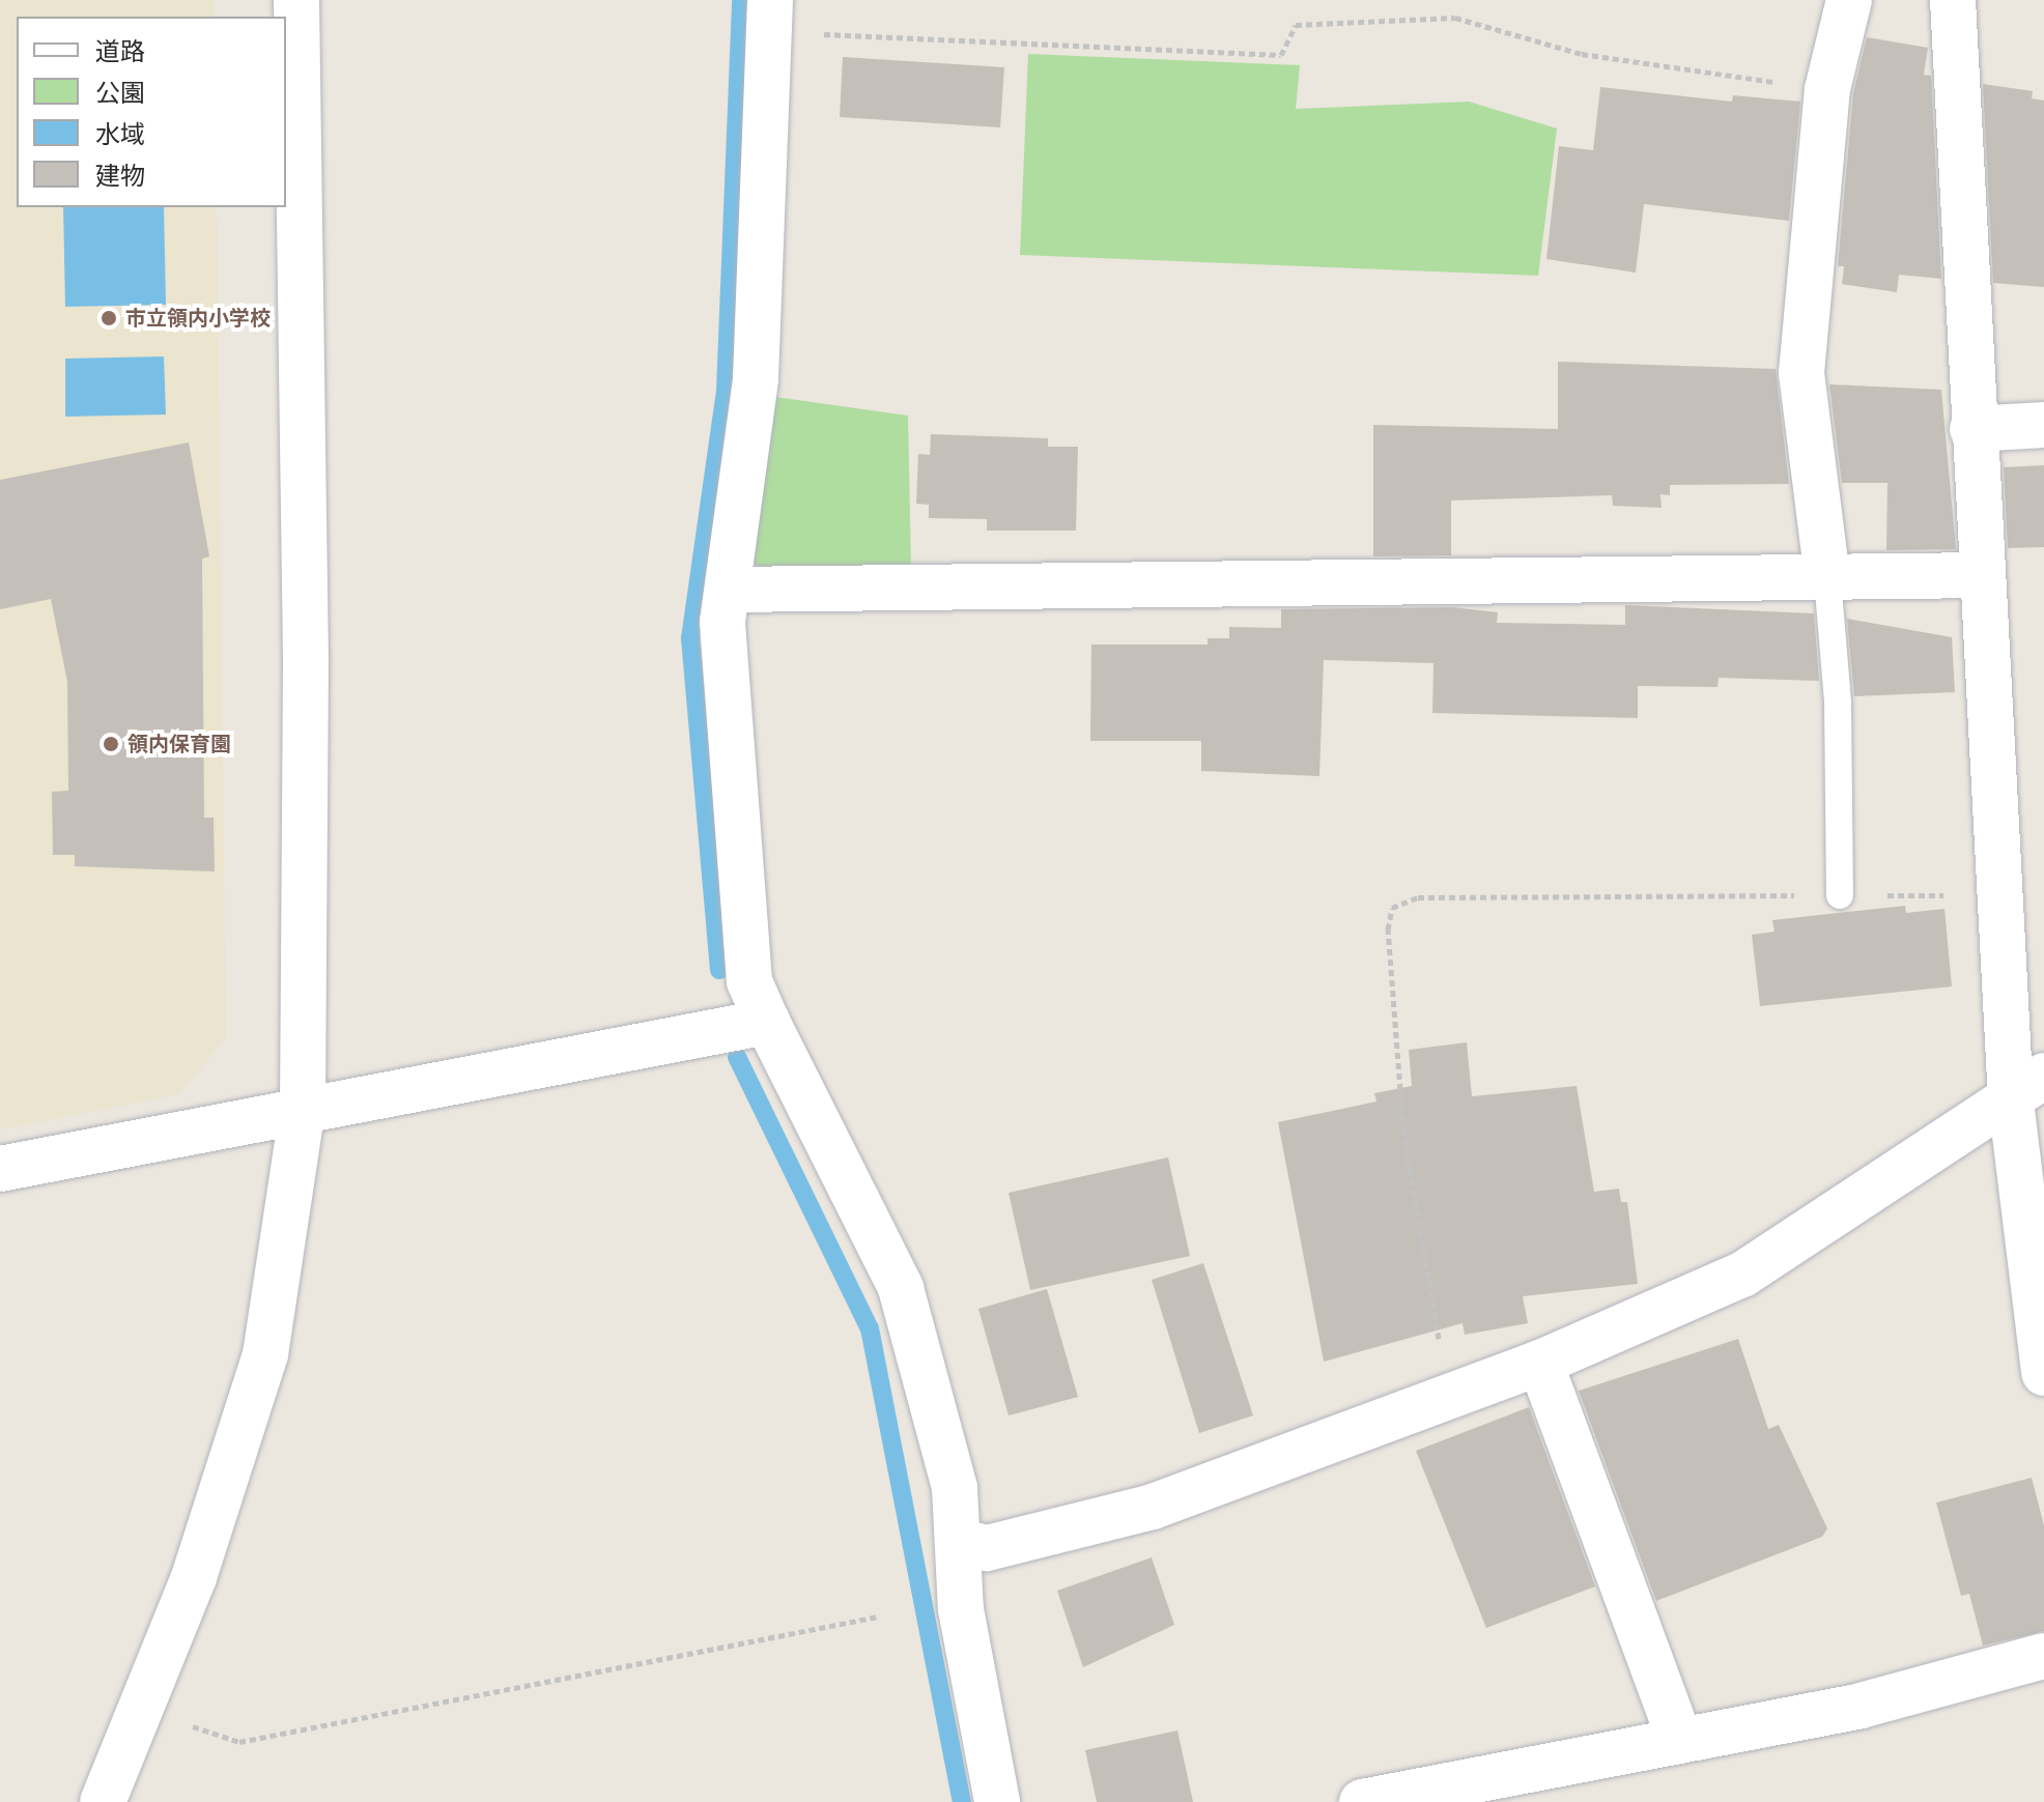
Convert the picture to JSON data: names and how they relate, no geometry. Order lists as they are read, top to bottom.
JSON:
{
  "places": ["市立領内小学校", "領内保育園"],
  "legend": [
    "道路",
    "公園",
    "水域",
    "建物"
  ]
}
